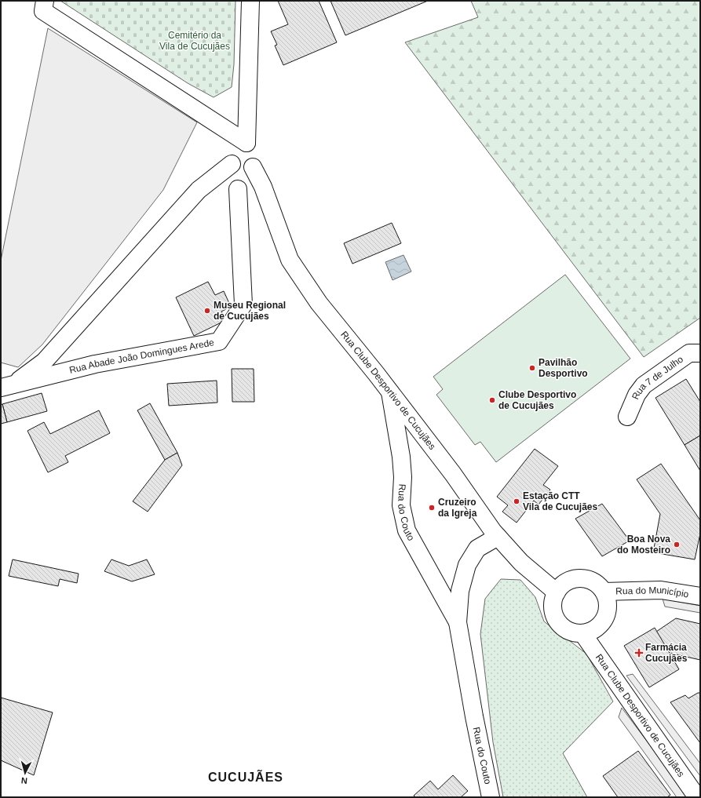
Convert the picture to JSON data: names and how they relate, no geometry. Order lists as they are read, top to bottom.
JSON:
{
  "streets": {
    "street": [
      "Rua Abade João Domingues Arede",
      "Rua 7 de Julho",
      "Rua Clube Desportivo de Cucujães",
      "Rua do Couto",
      "Rua do Município"
    ]
  },
  "crossings": [
    ["Rua Clube Desportivo de Cucujães", "Rua do Couto"],
    ["Rua Clube Desportivo de Cucujães", "Rua do Município"]
  ],
  "districts": ["CUCUJÃES"],
  "parks": ["Cemitério da Vila de Cucujães"],
  "places": {
    "other": [
      "Museu Regional de Cucujães",
      "Pavilhão Desportivo",
      "Clube Desportivo de Cucujães",
      "Estação CTT Vila de Cucujães",
      "Cruzeiro da Igreja",
      "Boa Nova do Mosteiro"
    ],
    "health": ["Farmácia Cucujães"]
  },
  "north": "bottom"
}
